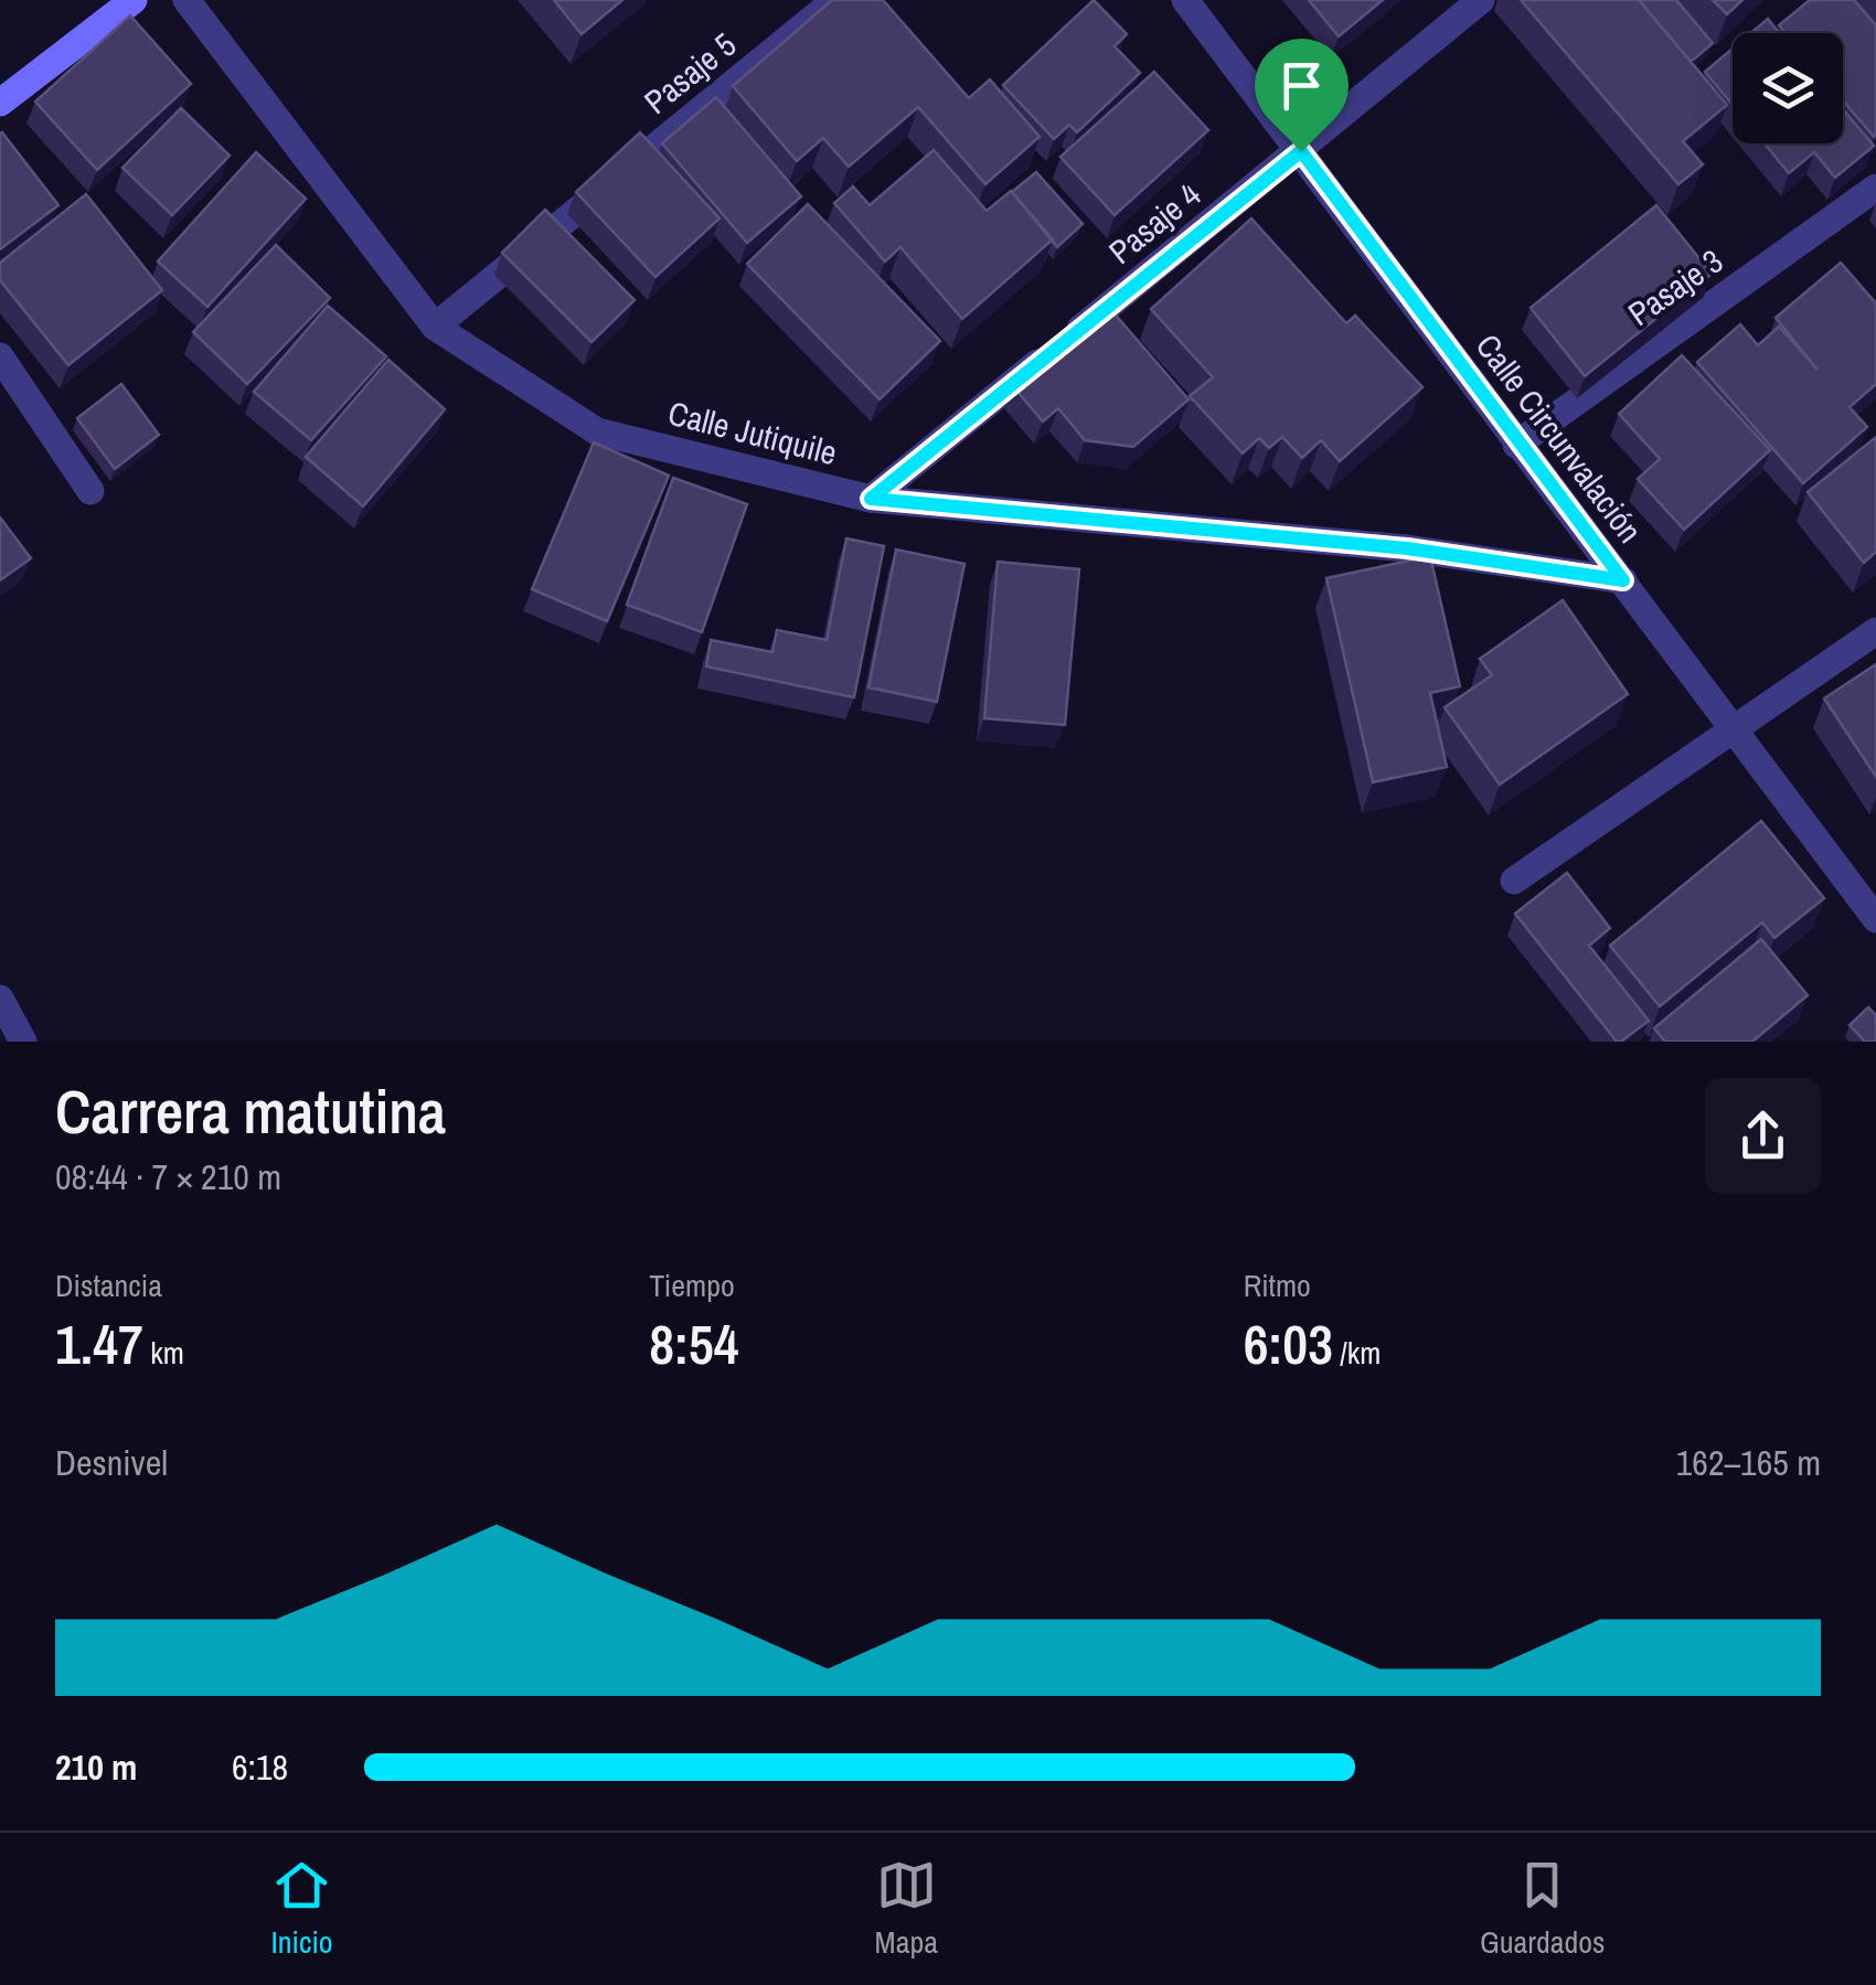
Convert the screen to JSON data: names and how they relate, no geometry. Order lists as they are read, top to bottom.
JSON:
{
  "streets": {
    "street": [
      "Pasaje 5",
      "Pasaje 4",
      "Pasaje 3",
      "Calle Jutiquile",
      "Calle Circunvalación"
    ]
  },
  "crossings": [
    ["Pasaje 5", "Calle Jutiquile"],
    ["Pasaje 4", "Calle Jutiquile"],
    ["Pasaje 4", "Calle Circunvalación"],
    ["Pasaje 3", "Calle Circunvalación"],
    ["Calle Jutiquile", "Calle Circunvalación"]
  ],
  "page": {
    "heading": ["Carrera matutina", "08:44 · 7 × 210 m"],
    "stats": [
      ["Distancia", "1.47 km"],
      ["Tiempo", "8:54"],
      ["Ritmo", "6:03 /km"]
    ],
    "chart": ["Desnivel", "162–165 m"],
    "list": [
      {
        "name": "210 m",
        "note": "6:18"
      }
    ],
    "tabs": ["Inicio", "Mapa", "Guardados"]
  }
}
